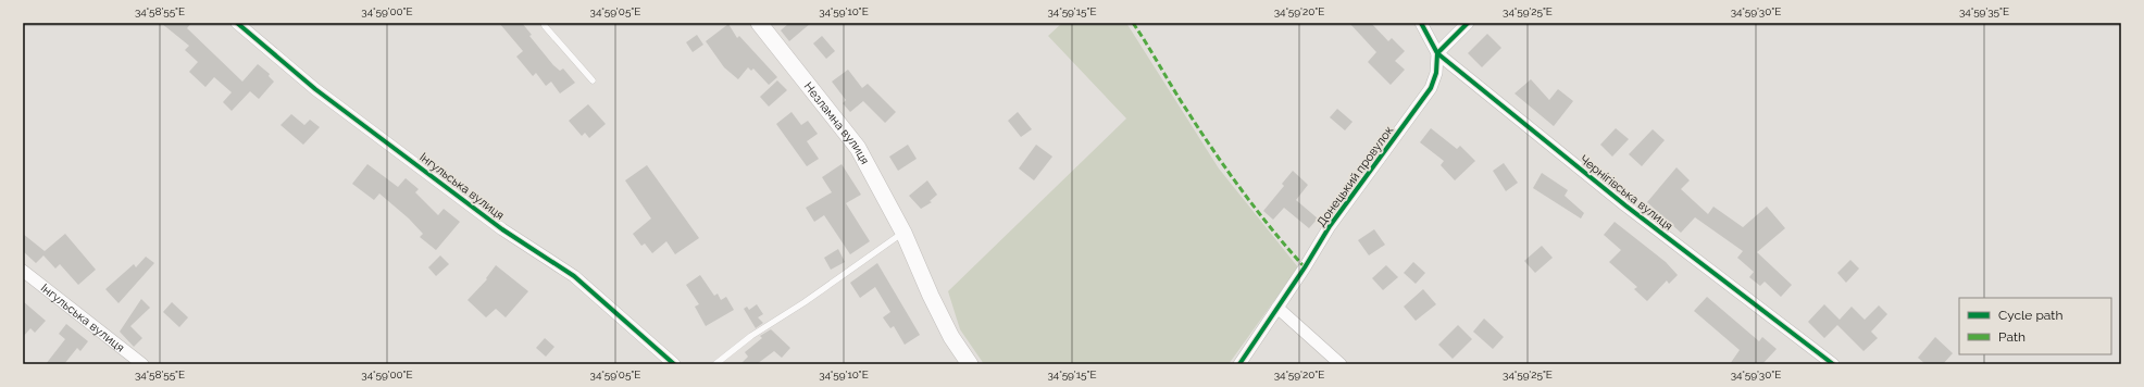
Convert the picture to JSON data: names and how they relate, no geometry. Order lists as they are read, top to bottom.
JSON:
{
  "streets": {
    "street": [
      "Незламна вулиця",
      "Донецький провулок",
      "Інгульська вулиця",
      "Чернігівська вулиця"
    ]
  },
  "crossings": [
    ["Донецький провулок", "Чернігівська вулиця"]
  ],
  "legend": ["Cycle path", "Path"],
  "coordinates": [
    "34°58'55\"E",
    "34°59'00\"E",
    "34°59'05\"E",
    "34°59'10\"E",
    "34°59'15\"E",
    "34°59'20\"E",
    "34°59'25\"E",
    "34°59'30\"E",
    "34°59'35\"E"
  ]
}
